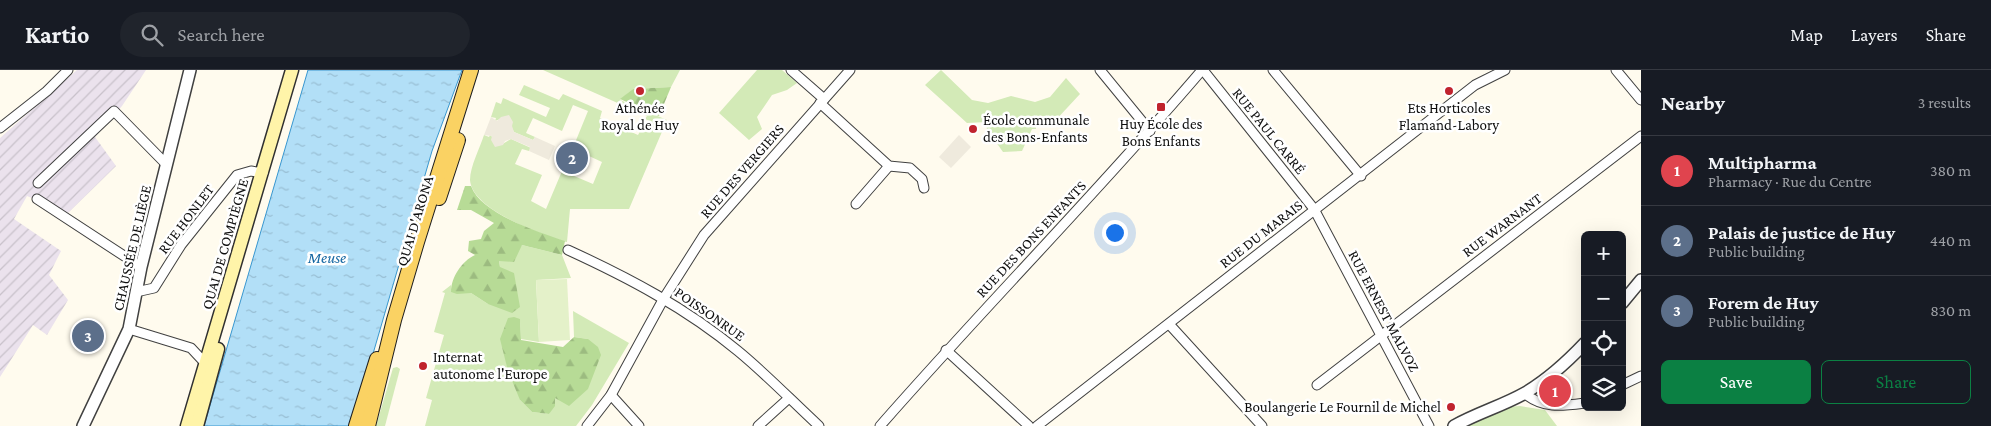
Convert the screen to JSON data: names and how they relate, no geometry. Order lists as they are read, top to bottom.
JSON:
{
  "streets": {
    "main road": ["QUAI D'ARONA", "QUAI DE COMPIÈGNE"],
    "street": [
      "RUE PAUL CARRÉ",
      "RUE DES VERGIERS",
      "RUE HONLET",
      "RUE WARNANT",
      "RUE DU MARAIS",
      "RUE DES BONS ENFANTS",
      "CHAUSSÉE DE LIÈGE",
      "RUE ERNEST MALVOZ",
      "POISSONRUE"
    ]
  },
  "crossings": [
    ["RUE PAUL CARRÉ", "RUE DU MARAIS"],
    ["RUE PAUL CARRÉ", "RUE DES BONS ENFANTS"],
    ["RUE PAUL CARRÉ", "RUE ERNEST MALVOZ"],
    ["RUE DES VERGIERS", "POISSONRUE"],
    ["RUE HONLET", "QUAI DE COMPIÈGNE"],
    ["RUE HONLET", "CHAUSSÉE DE LIÈGE"],
    ["RUE WARNANT", "RUE ERNEST MALVOZ"],
    ["RUE DU MARAIS", "RUE ERNEST MALVOZ"]
  ],
  "water": ["Meuse"],
  "places": {
    "other": [
      "Athénée Royal de Huy",
      "Ets Horticoles Flamand-Labory",
      "École communale des Bons-Enfants",
      "Internat autonome l'Europe",
      "Boulangerie Le Fournil de Michel"
    ],
    "transit": ["Huy École des Bons Enfants"]
  },
  "page": {
    "header": "Kartio",
    "search": "Search here",
    "nav": ["Map", "Layers", "Share"],
    "heading": ["Nearby", "3 results"],
    "list": [
      {
        "mark": "1",
        "name": "Multipharma",
        "note": "Pharmacy · Rue du Centre",
        "value": "380 m"
      },
      {
        "mark": "2",
        "name": "Palais de justice de Huy",
        "note": "Public building",
        "value": "440 m"
      },
      {
        "mark": "3",
        "name": "Forem de Huy",
        "note": "Public building",
        "value": "830 m"
      }
    ],
    "pins": ["2", "3", "1"],
    "map_buttons": ["+", "−"],
    "buttons": ["Save", "Share"]
  }
}
